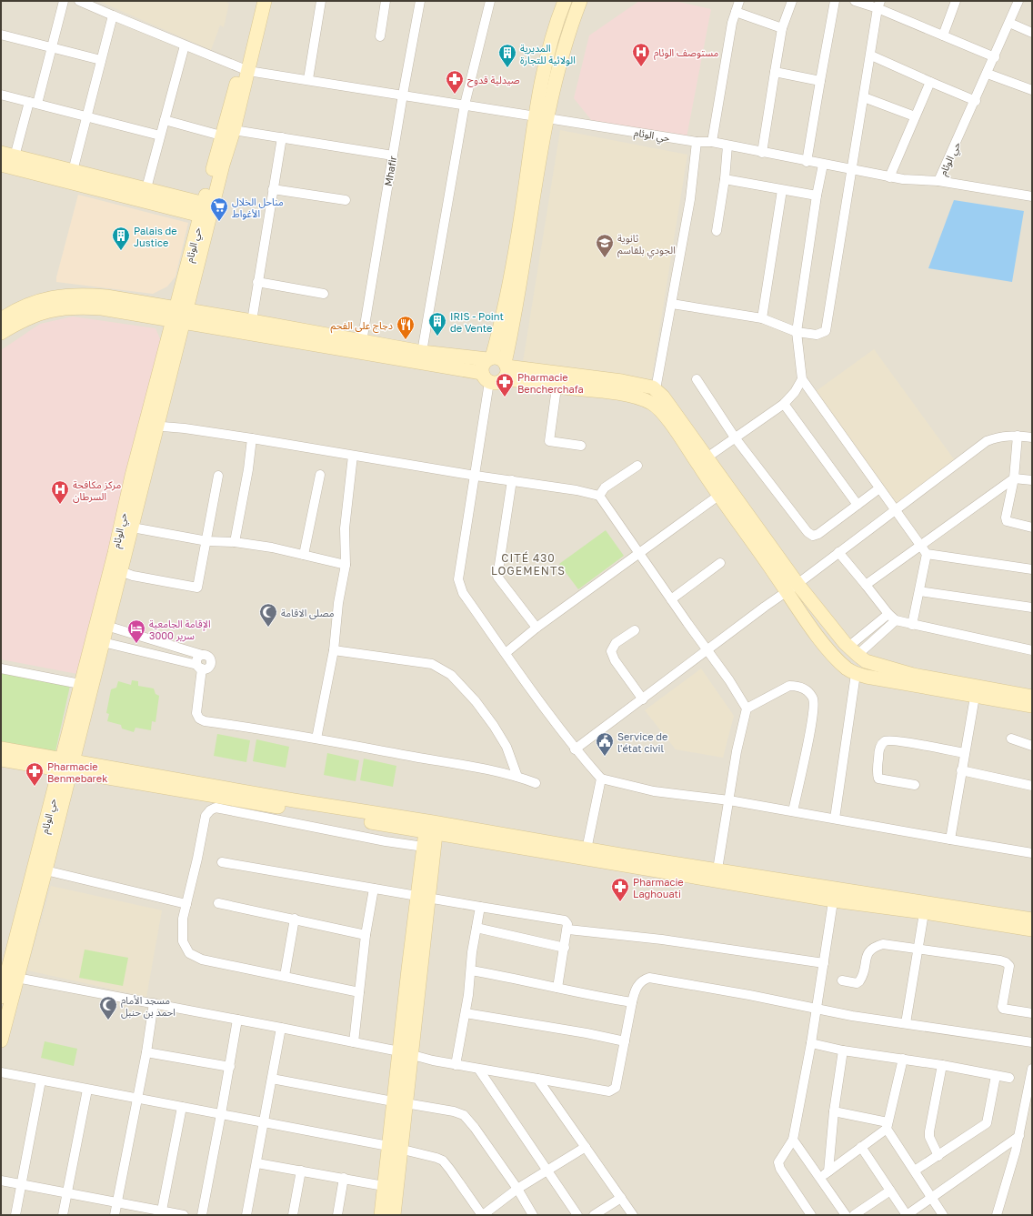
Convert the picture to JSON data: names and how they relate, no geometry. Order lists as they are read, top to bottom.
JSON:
{
  "streets": {
    "street": ["حي الوئام", "Mhafir"]
  },
  "crossings": [
    ["حي الوئام", "Mhafir"]
  ],
  "districts": ["CITÉ 430 LOGEMENTS"],
  "places": {
    "hospital": ["مستوصف الوئام", "مركز مكافحة السرطان"],
    "building": ["المديرية الولائية للتجارة", "Palais de Justice", "IRIS - Point de Vente"],
    "pharmacy": [
      "صيدلية قدوح",
      "Pharmacie Bencherchafa",
      "Pharmacie Benmebarek",
      "Pharmacie Laghouati"
    ],
    "supermarket": ["مناحل الخلال الأغواط"],
    "school or university": ["ثانوية الجودي بلقاسم"],
    "restaurant": ["دجاج على الفحم"],
    "mosque": ["مصلى الاقامة", "مسجد الأمام احمد بن حنبل"],
    "hotel": ["الإقامة الجامعية 3000 سرير"],
    "public building": ["Service de l'état civil"]
  }
}
